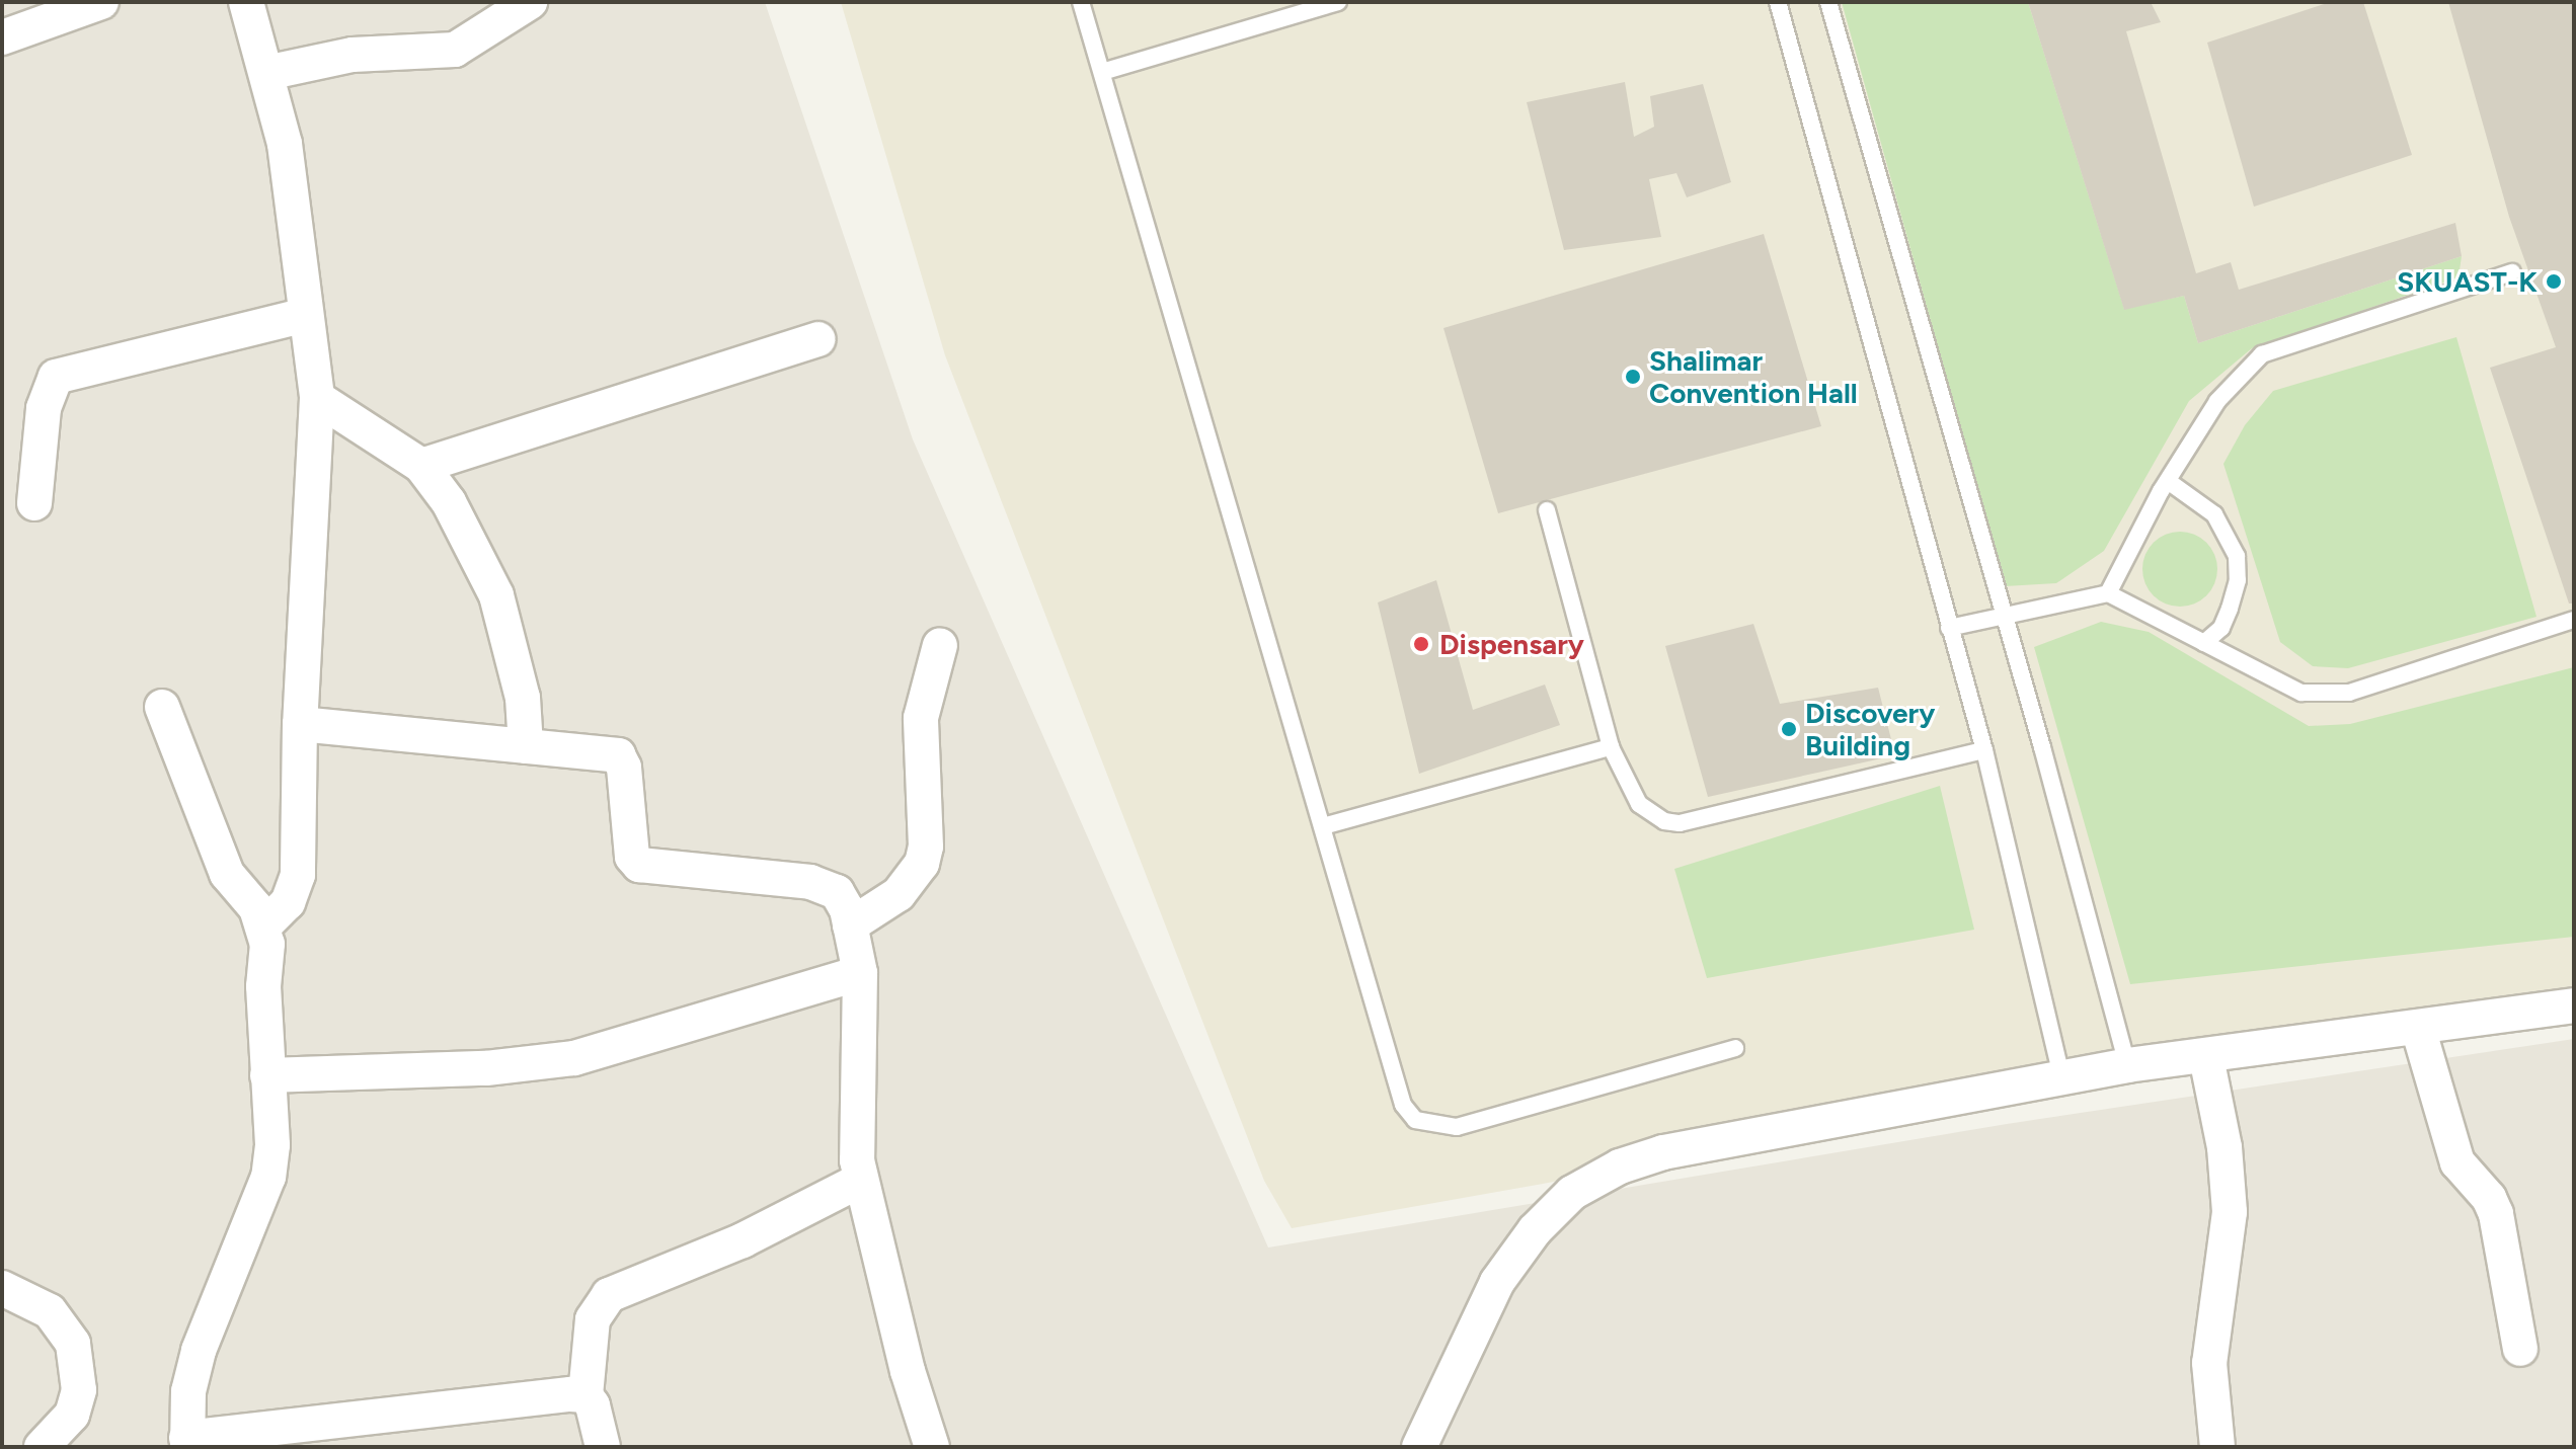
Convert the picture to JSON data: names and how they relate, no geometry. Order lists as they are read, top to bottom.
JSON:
{
  "places": [
    "SKUAST-K",
    "Shalimar Convention Hall",
    "Dispensary",
    "Discovery Building"
  ]
}
